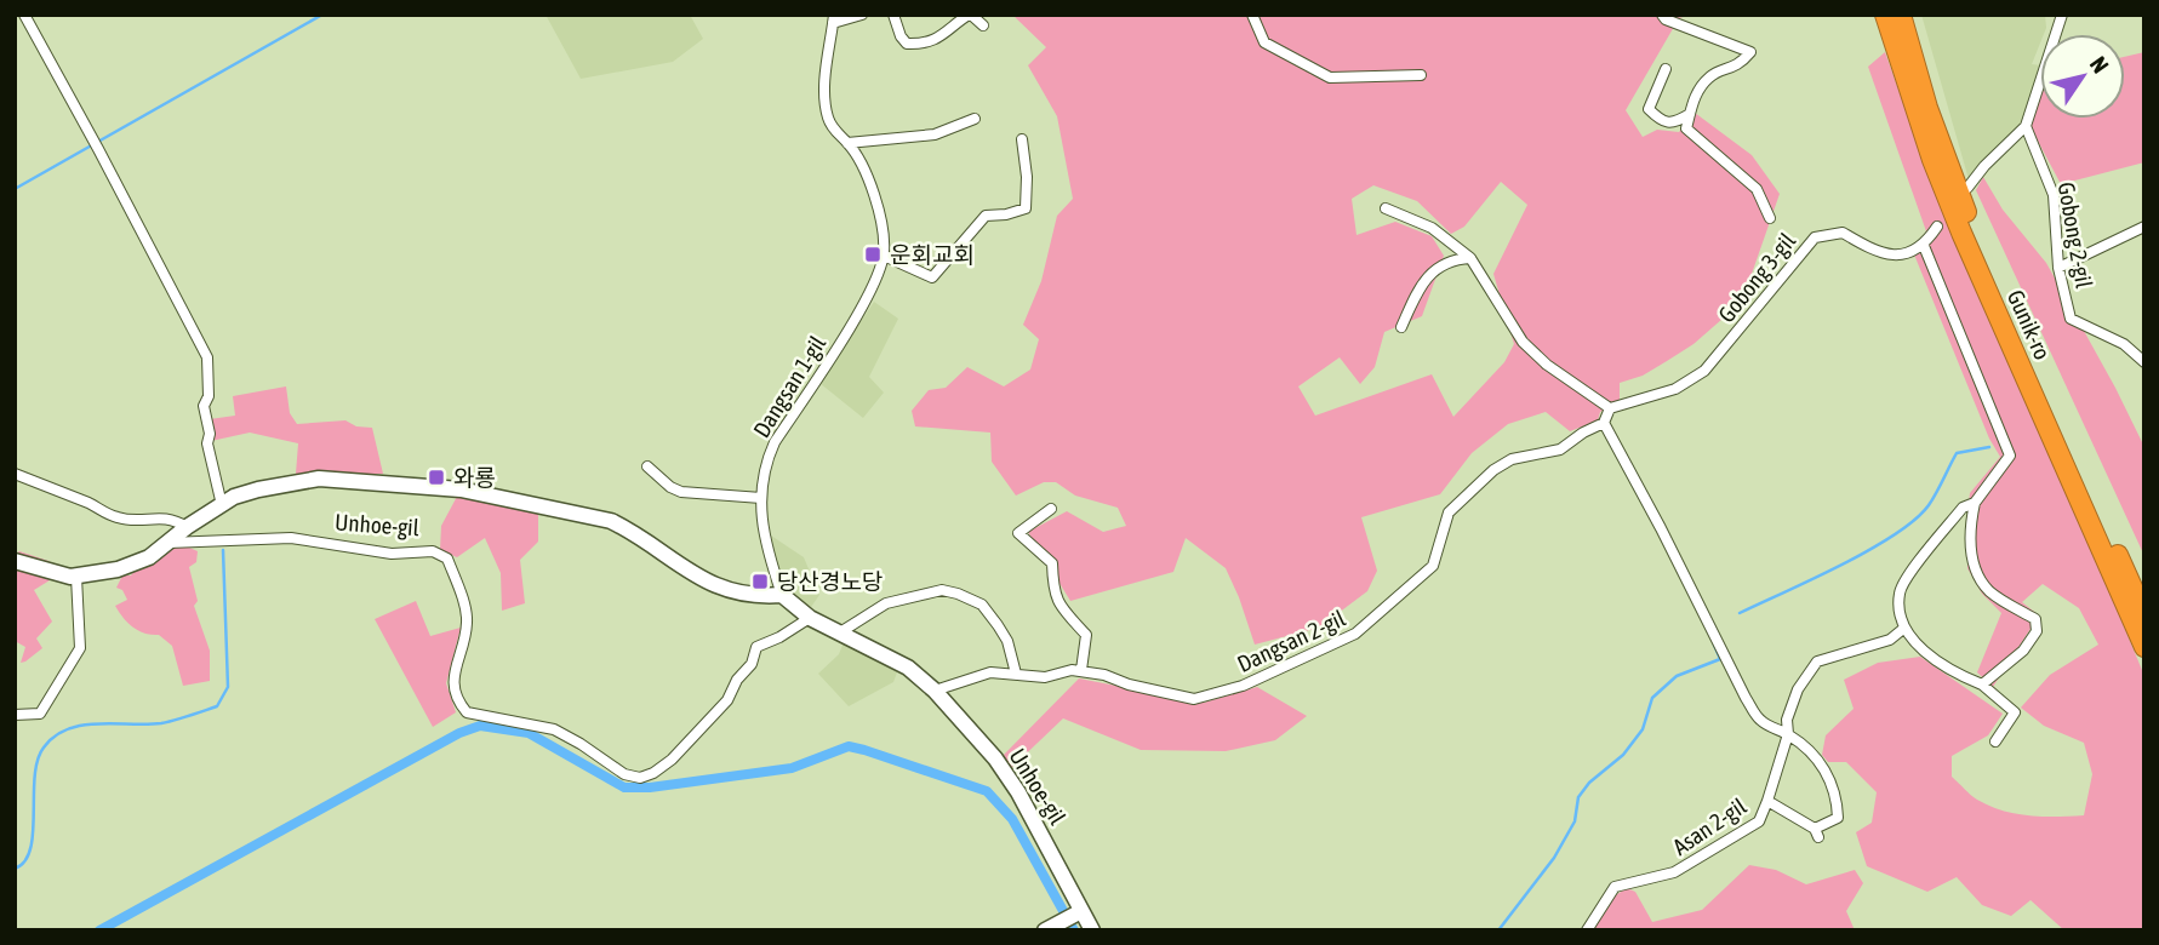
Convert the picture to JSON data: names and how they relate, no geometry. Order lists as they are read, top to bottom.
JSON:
{
  "streets": {
    "highway": ["Gunik-ro"],
    "street": [
      "Gobong 2-gil",
      "Gobong 3-gil",
      "Dangsan 1-gil",
      "Unhoe-gil",
      "Dangsan 2-gil",
      "Asan 2-gil"
    ]
  },
  "crossings": [
    ["Dangsan 1-gil", "Unhoe-gil"],
    ["Unhoe-gil", "Dangsan 2-gil"]
  ],
  "places": {
    "transit": ["운회교회", "와룡", "당산경노당"]
  },
  "north": "top right"
}
